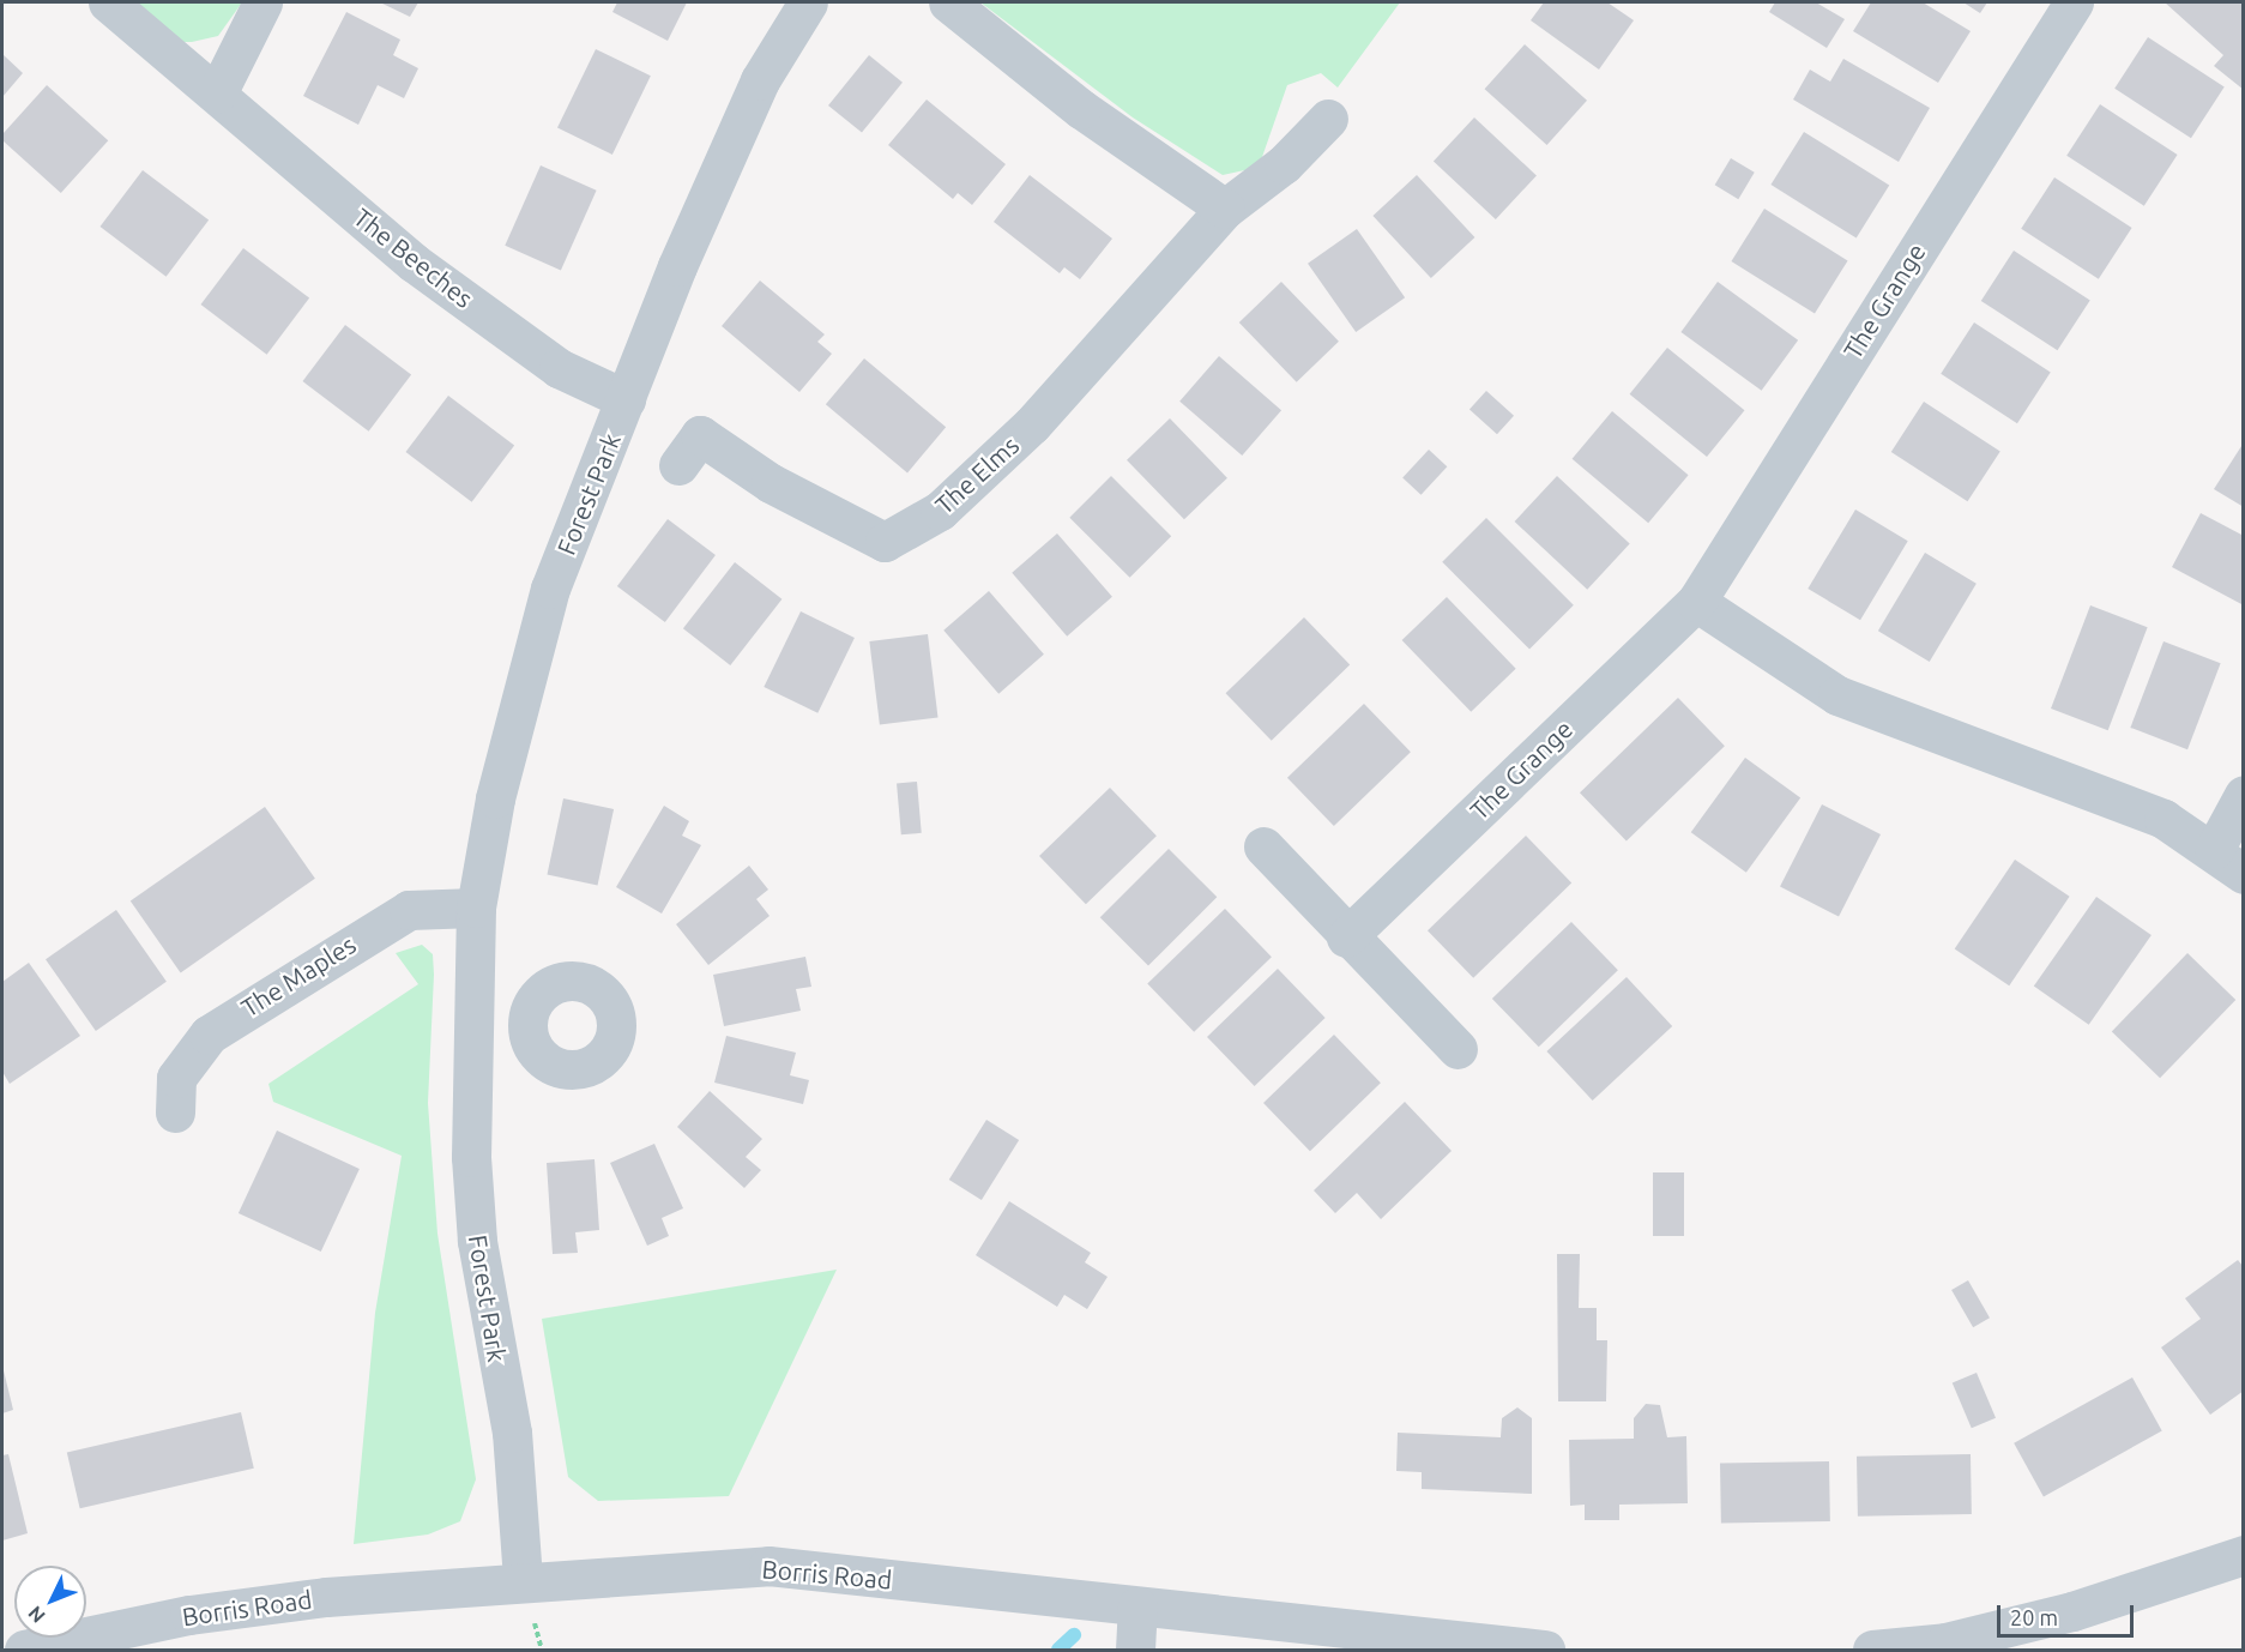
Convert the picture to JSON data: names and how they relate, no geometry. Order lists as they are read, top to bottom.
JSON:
{
  "streets": {
    "street": [
      "The Beeches",
      "The Grange",
      "The Elms",
      "Forest Park",
      "The Maples",
      "Borris Road"
    ]
  },
  "crossings": [
    ["The Beeches", "Forest Park"],
    ["Forest Park", "The Maples"],
    ["Forest Park", "Borris Road"]
  ],
  "scale_bar": "20 m",
  "north": "bottom left"
}
